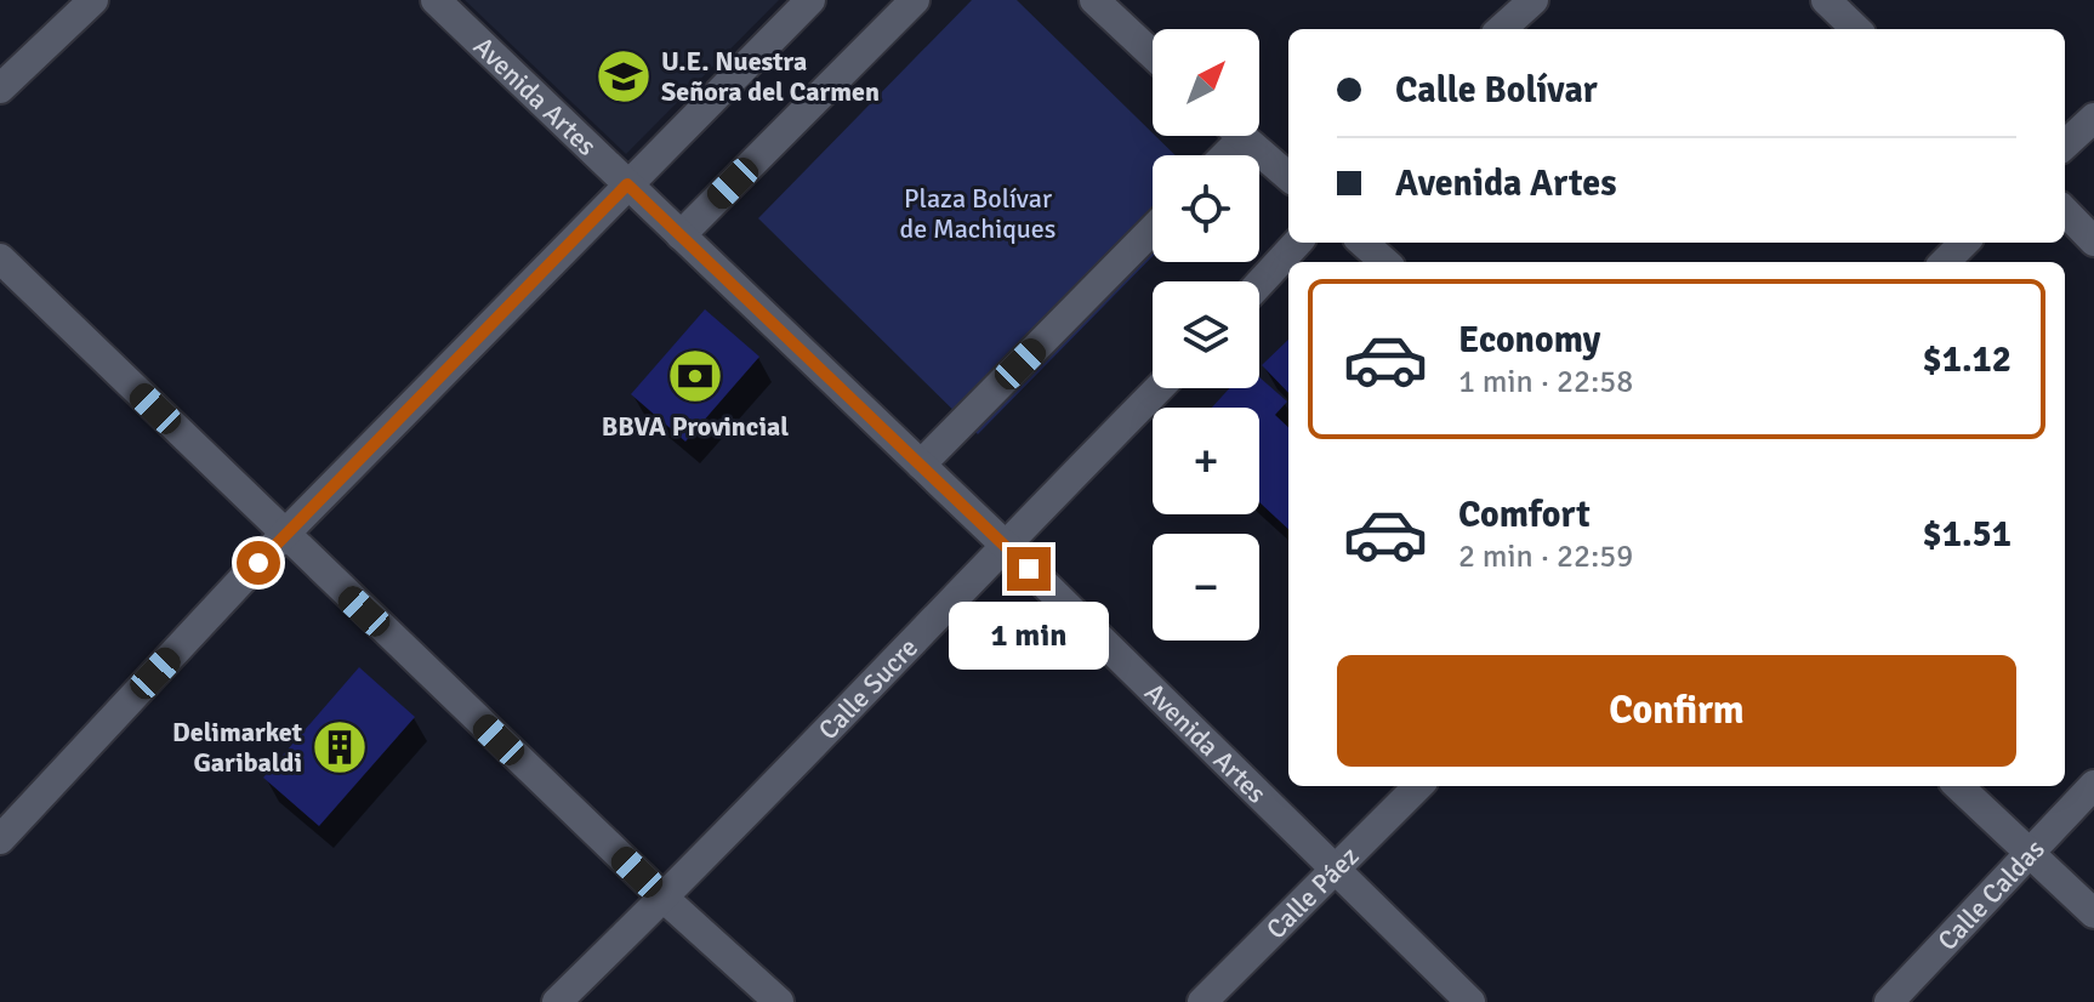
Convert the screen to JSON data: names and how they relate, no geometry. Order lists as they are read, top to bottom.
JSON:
{
  "streets": {
    "street": [
      "Avenida Artes",
      "Calle Sucre",
      "Calle Páez",
      "Calle Caldas"
    ]
  },
  "crossings": [
    ["Avenida Artes", "Calle Sucre"],
    ["Avenida Artes", "Calle Páez"]
  ],
  "parks": ["Plaza Bolívar de Machiques"],
  "places": {
    "school or university": ["U.E. Nuestra Señora del Carmen"],
    "bank": ["BBVA Provincial"],
    "building": ["Delimarket Garibaldi"]
  },
  "north": "top right",
  "page": {
    "map_buttons": ["+", "−"],
    "banner": ["Calle Bolívar", "Avenida Artes"],
    "list": [
      {
        "name": "Economy",
        "note": "1 min · 22:58",
        "value": "$1.12"
      },
      {
        "name": "Comfort",
        "note": "2 min · 22:59",
        "value": "$1.51"
      }
    ],
    "bubble": "1 min",
    "buttons": "Confirm"
  }
}
